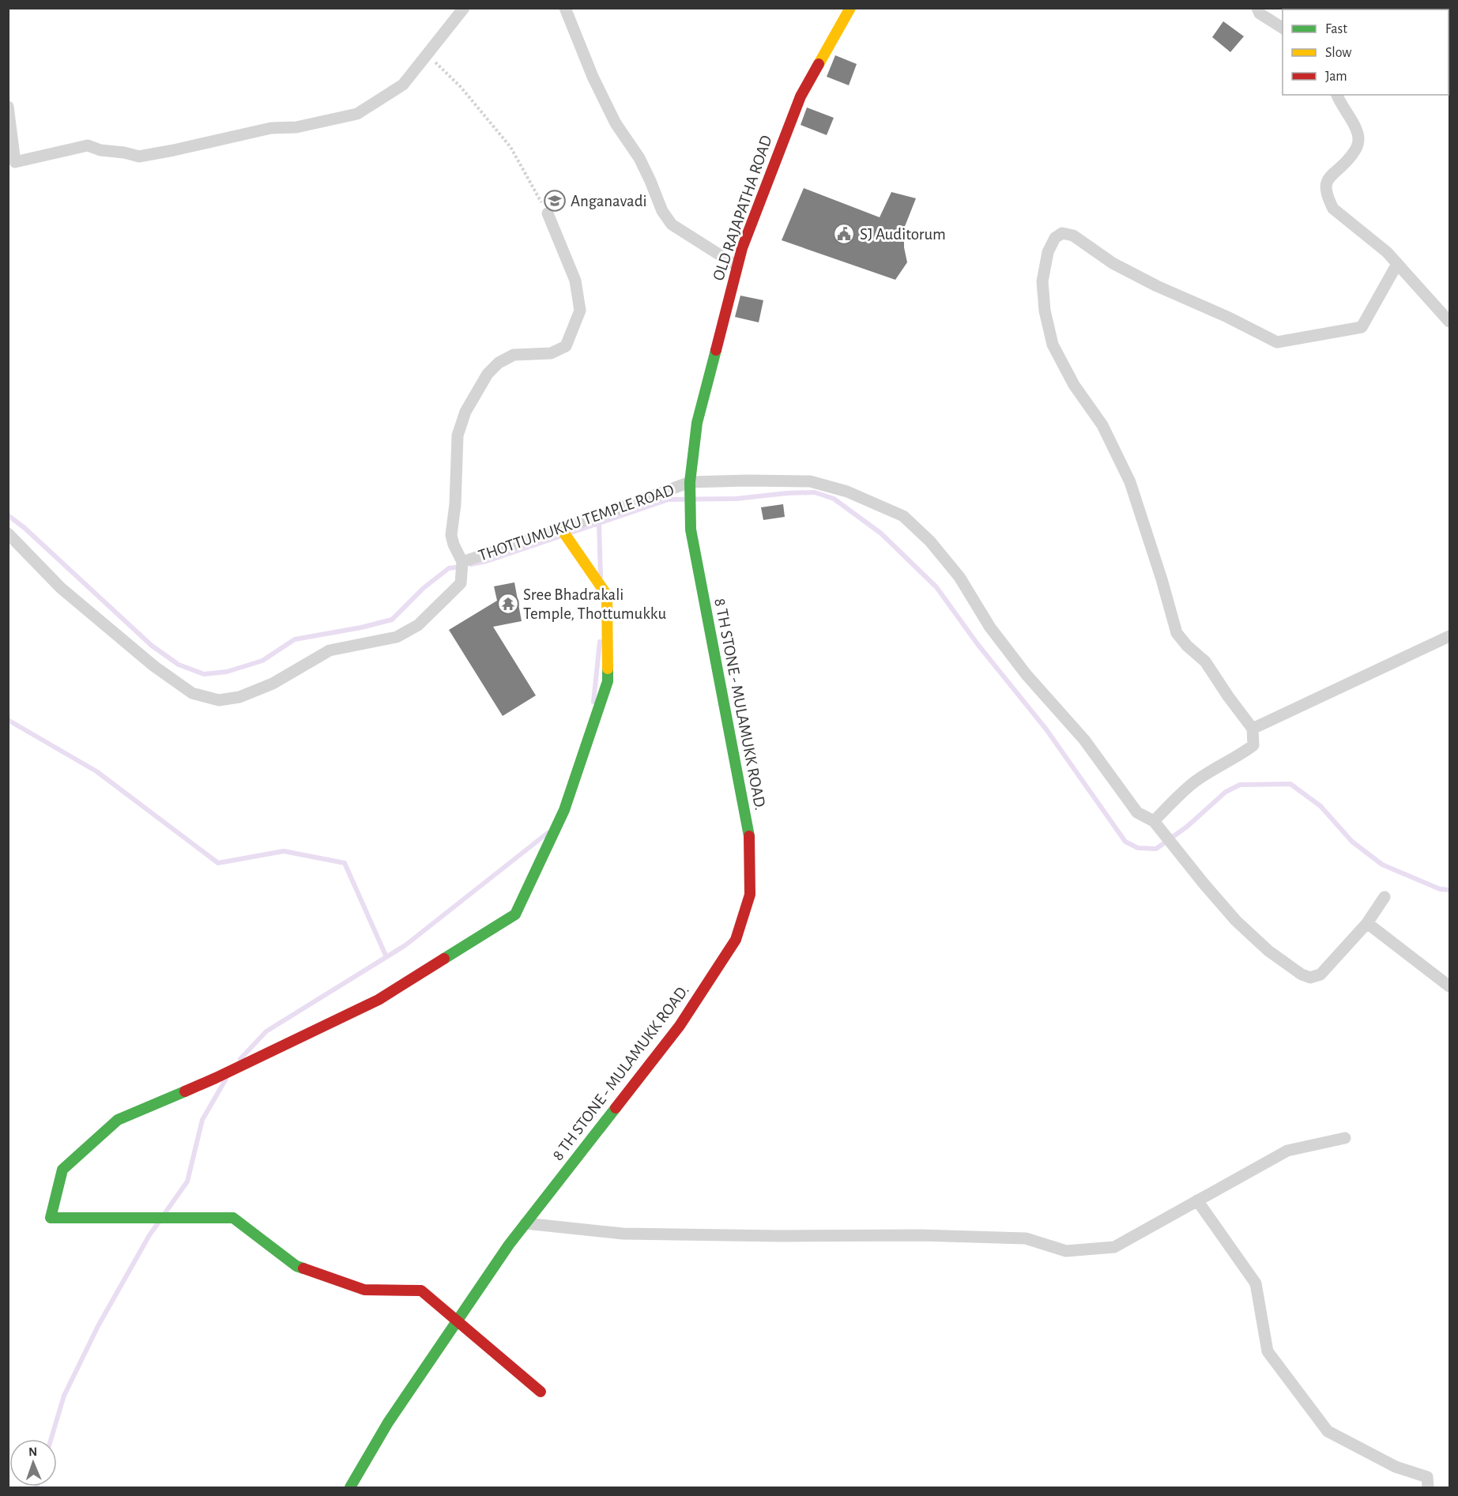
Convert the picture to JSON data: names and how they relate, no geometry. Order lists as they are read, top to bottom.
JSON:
{
  "streets": {
    "main road": ["OLD RAJAPATHA ROAD", "8 TH STONE - MULAMUKK ROAD."],
    "street": ["THOTTUMUKKU TEMPLE ROAD"]
  },
  "crossings": [
    ["OLD RAJAPATHA ROAD", "THOTTUMUKKU TEMPLE ROAD"],
    ["OLD RAJAPATHA ROAD", "8 TH STONE - MULAMUKK ROAD."]
  ],
  "places": {
    "school or university": ["Anganavadi"],
    "public building": ["SJ Auditorum"],
    "temple": ["Sree Bhadrakali Temple, Thottumukku"]
  },
  "legend": ["Fast", "Slow", "Jam"],
  "north": "top"
}
